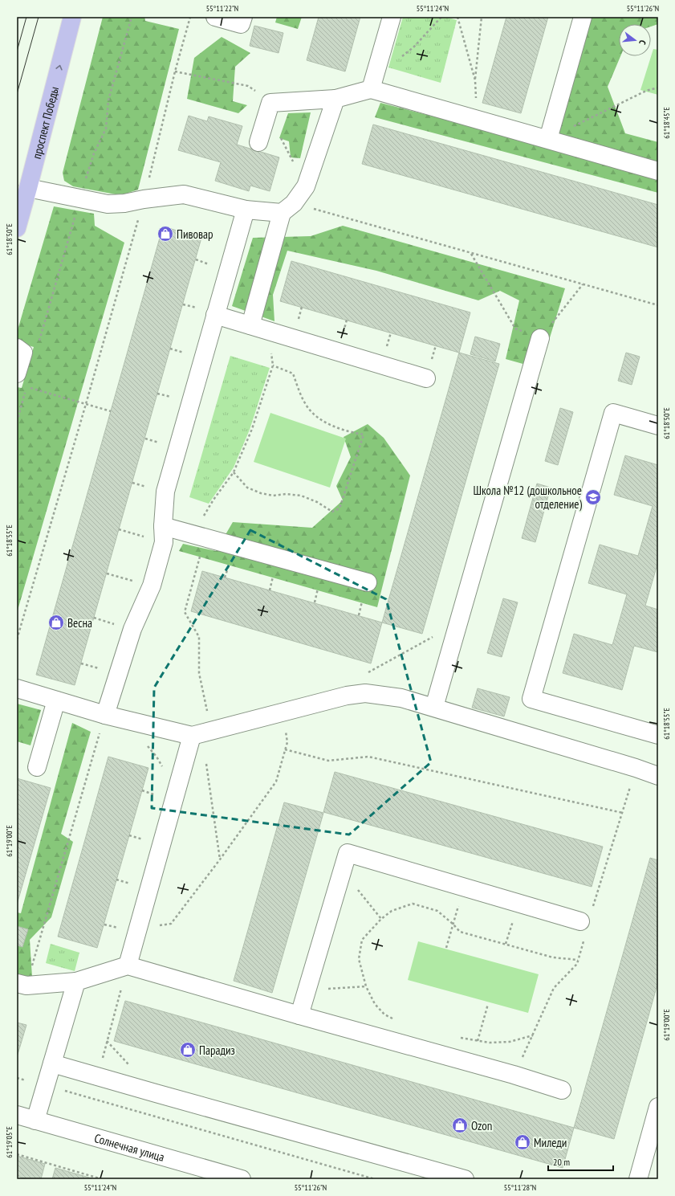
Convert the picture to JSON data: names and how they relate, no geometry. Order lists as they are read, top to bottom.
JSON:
{
  "streets": {
    "main road": ["проспект Победы"],
    "street": ["Солнечная улица"]
  },
  "one_way": ["проспект Победы"],
  "places": {
    "shop": [
      "Пивовар",
      "Весна",
      "Парадиз",
      "Ozon",
      "Миледи"
    ],
    "school or university": ["Школа №12 (дошкольное отделение)"]
  },
  "scale_bar": "20 m",
  "north": "right",
  "coordinates": [
    "55°11'22\"N",
    "55°11'24\"N",
    "55°11'26\"N",
    "61°18'45\"E",
    "61°18'50\"E",
    "61°18'55\"E",
    "61°19'00\"E",
    "61°19'05\"E",
    "55°11'28\"N"
  ]
}
